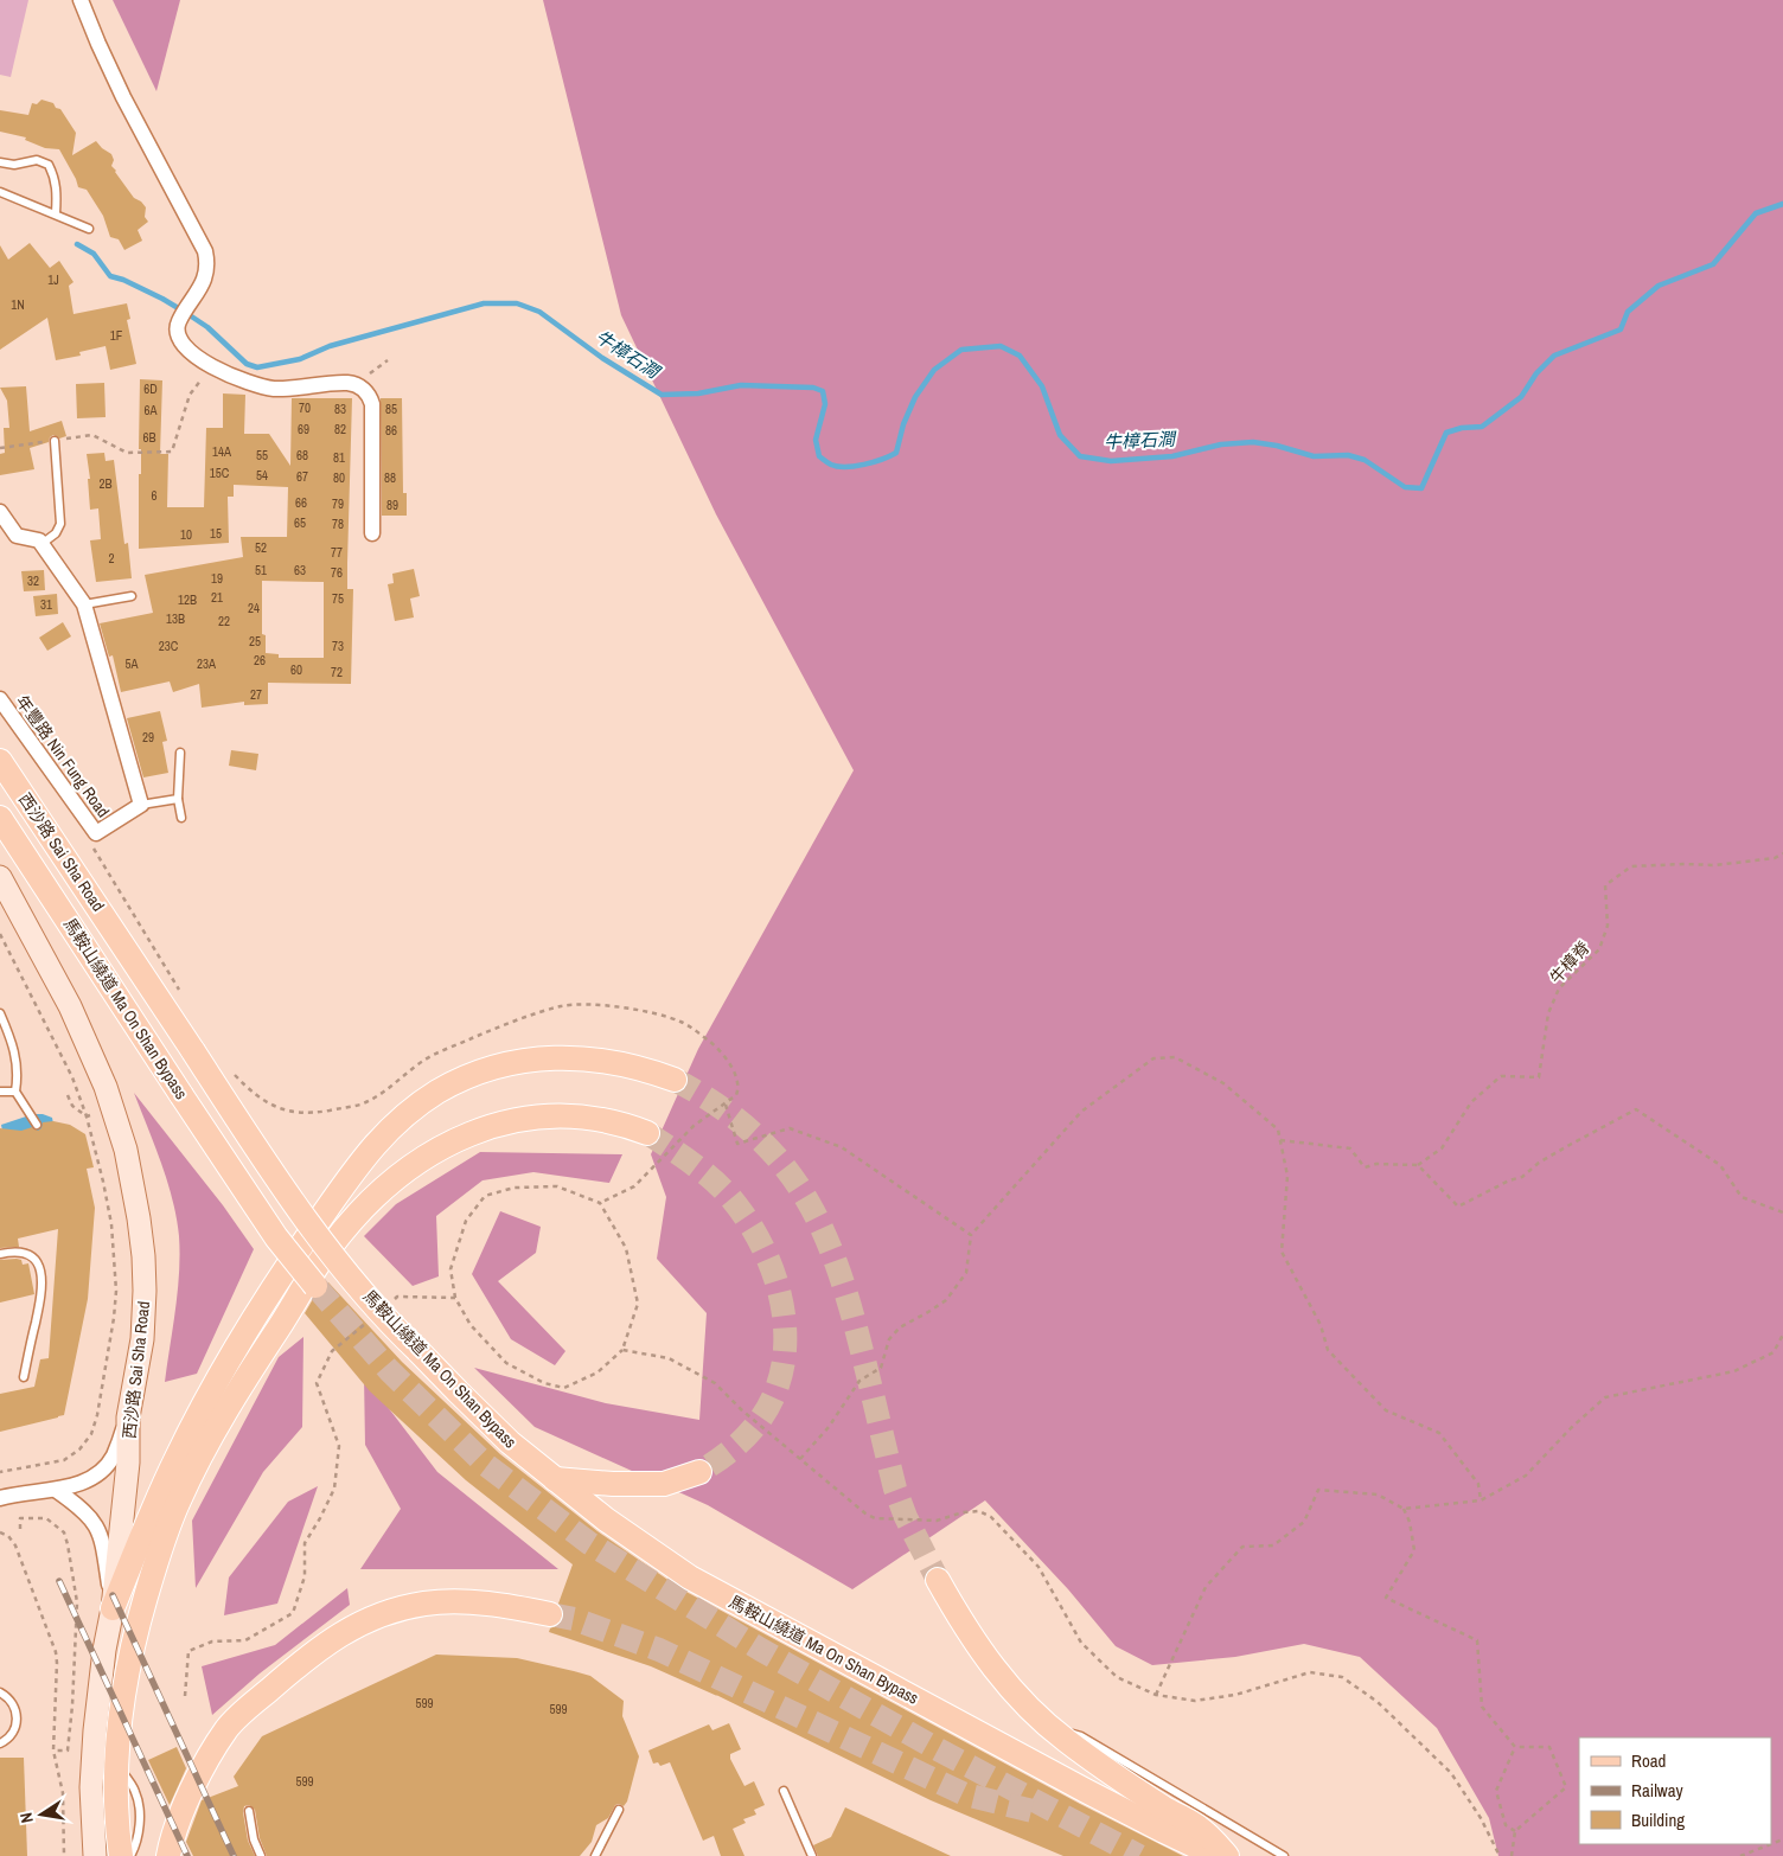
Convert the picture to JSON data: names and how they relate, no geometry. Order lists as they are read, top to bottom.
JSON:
{
  "streets": {
    "main road": ["西沙路 Sai Sha Road", "馬鞍山繞道 Ma On Shan Bypass"],
    "street": ["年豐路 Nin Fung Road"],
    "path": ["牛樟脊"]
  },
  "crossings": [
    ["西沙路 Sai Sha Road", "馬鞍山繞道 Ma On Shan Bypass"]
  ],
  "water": ["牛樟石澗"],
  "house_numbers": [
    "1J",
    "1N",
    "1F",
    "6D",
    "70",
    "83",
    "85",
    "6A",
    "69",
    "82",
    "86",
    "6B",
    "14A",
    "55",
    "68",
    "81",
    "15C",
    "54",
    "67",
    "80",
    "88",
    "2B",
    "6",
    "66",
    "79",
    "89",
    "65",
    "78",
    "15",
    "10",
    "52",
    "77",
    "2",
    "51",
    "63",
    "76",
    "19",
    "32",
    "21",
    "75",
    "12B",
    "31",
    "24",
    "13B",
    "22",
    "25",
    "23C",
    "73",
    "26",
    "5A",
    "23A",
    "60",
    "72",
    "27",
    "29",
    "599",
    "599",
    "599"
  ],
  "legend": ["Road", "Railway", "Building"],
  "north": "left"
}
